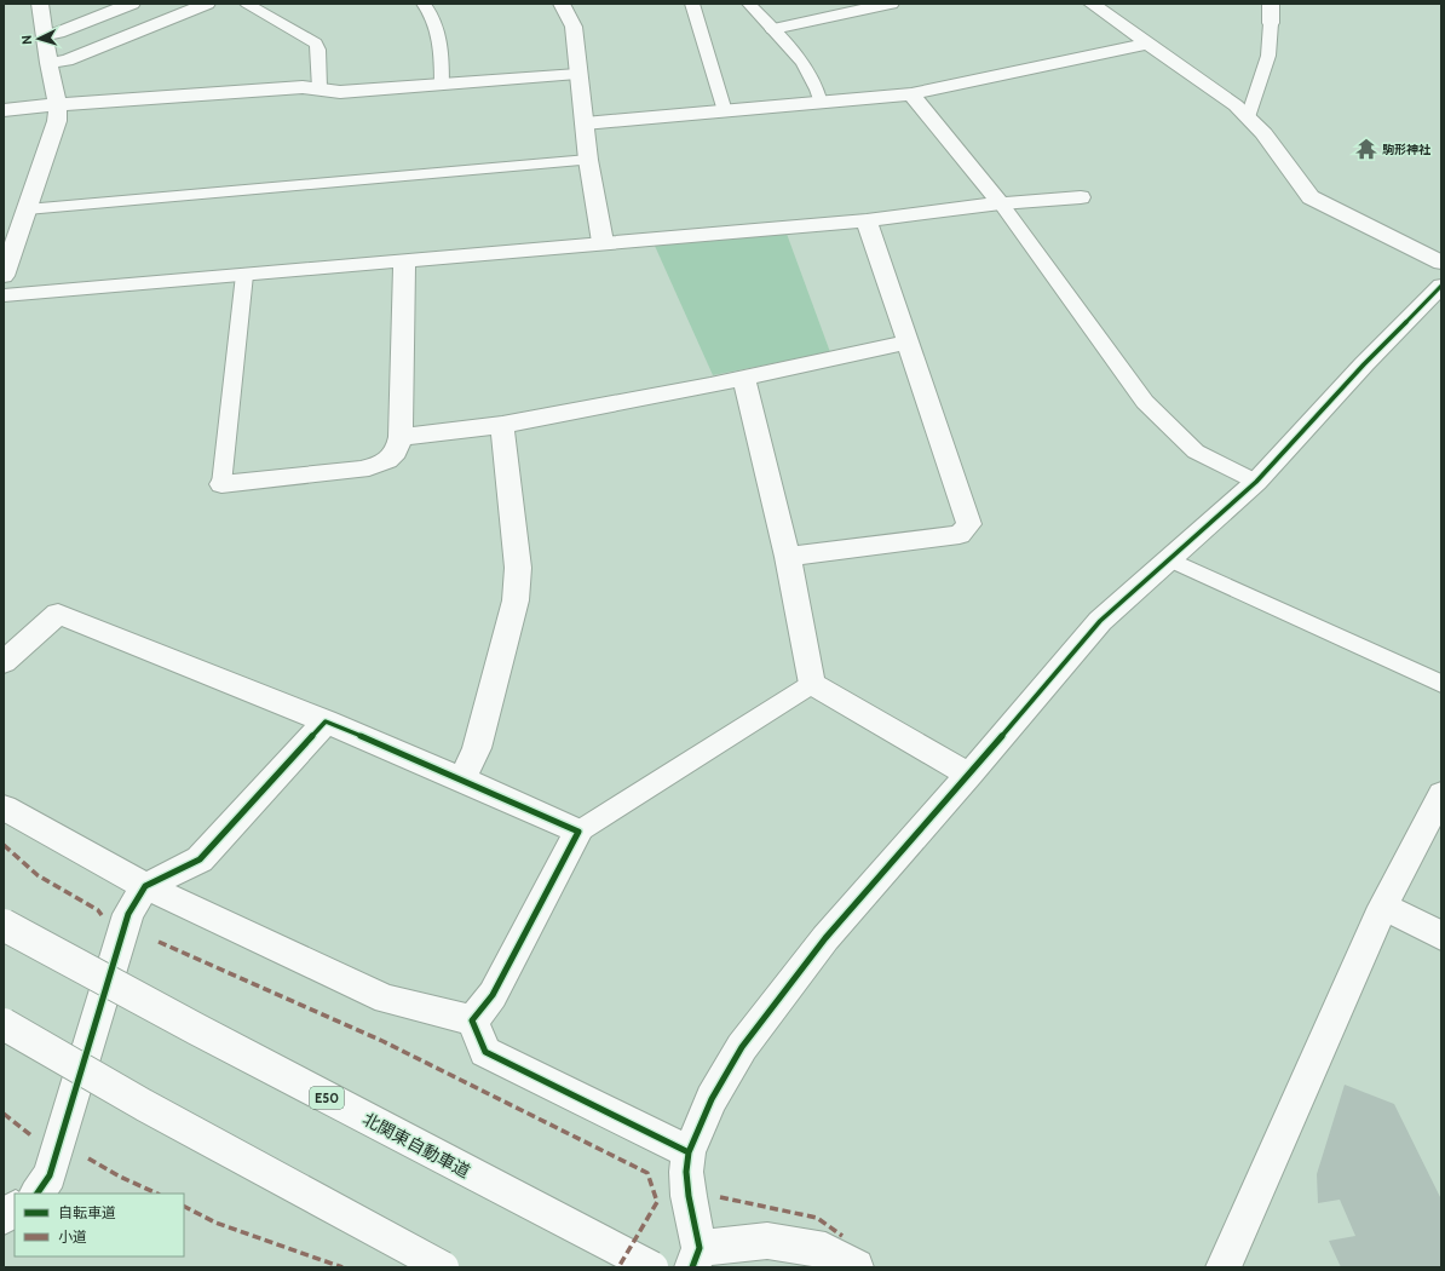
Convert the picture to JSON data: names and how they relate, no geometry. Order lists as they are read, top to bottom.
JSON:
{
  "streets": {
    "main road": ["E50", "北関東自動車道"]
  },
  "places": {
    "temple": ["駒形神社"]
  },
  "legend": ["自転車道", "小道"],
  "north": "left"
}
